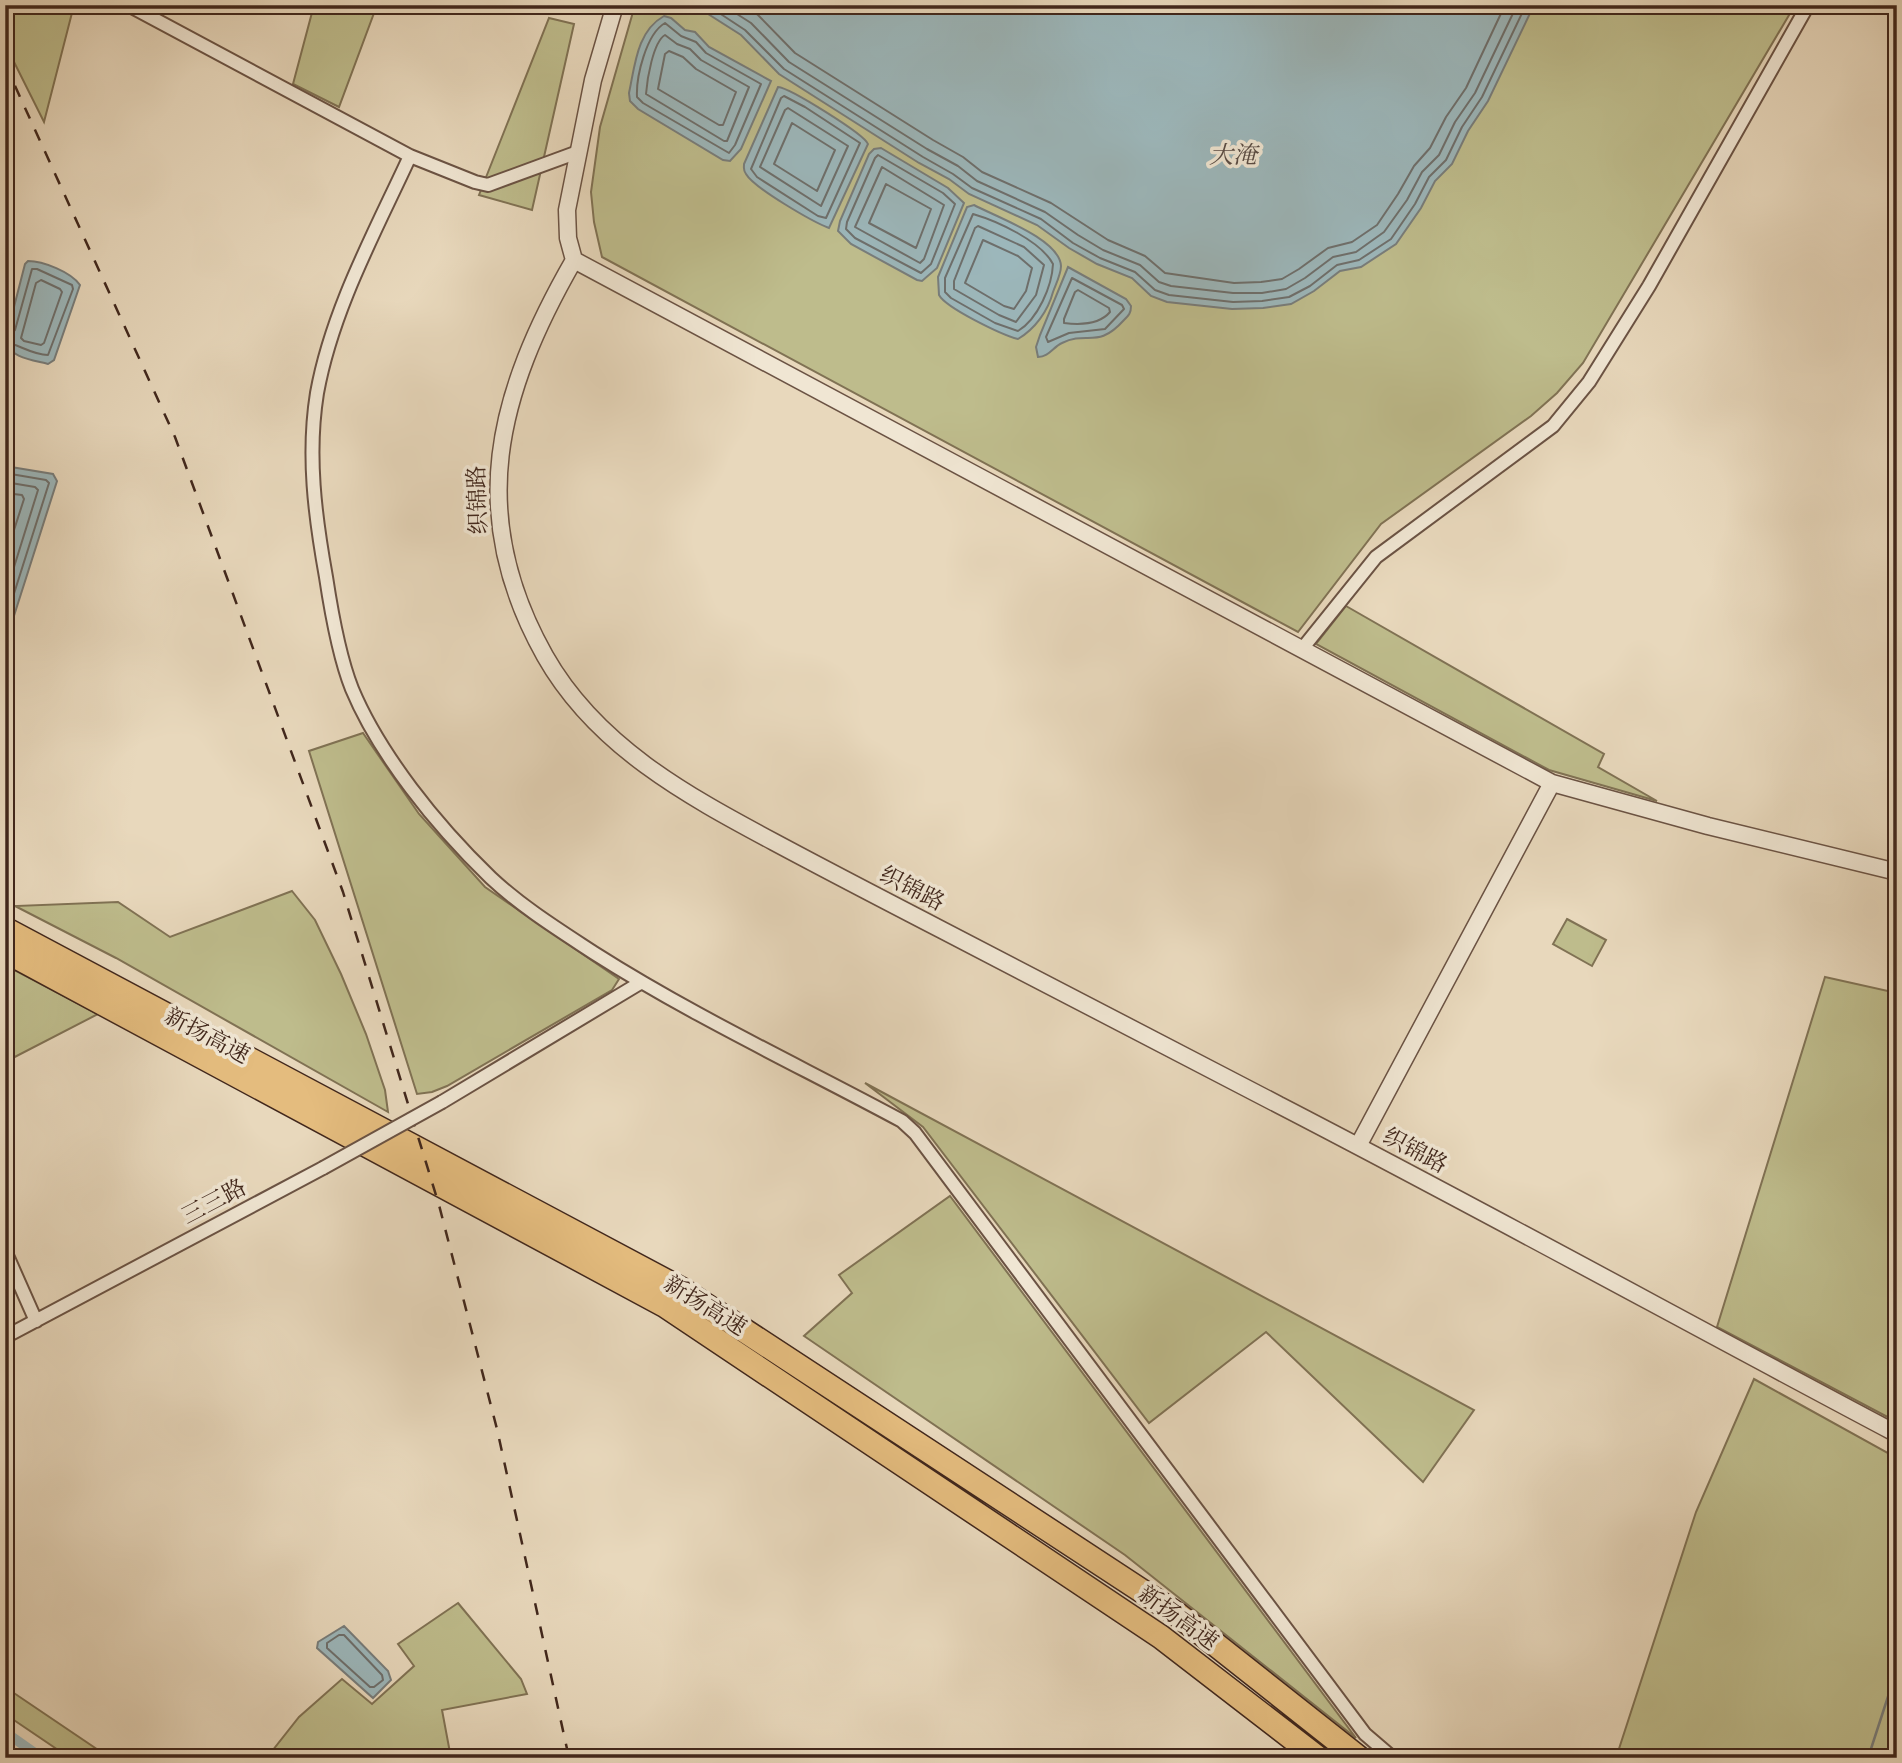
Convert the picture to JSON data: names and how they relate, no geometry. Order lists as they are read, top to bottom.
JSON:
{
  "streets": {
    "highway": ["新扬高速"],
    "street": ["织锦路", "三三路"]
  },
  "water": ["大淹"]
}
